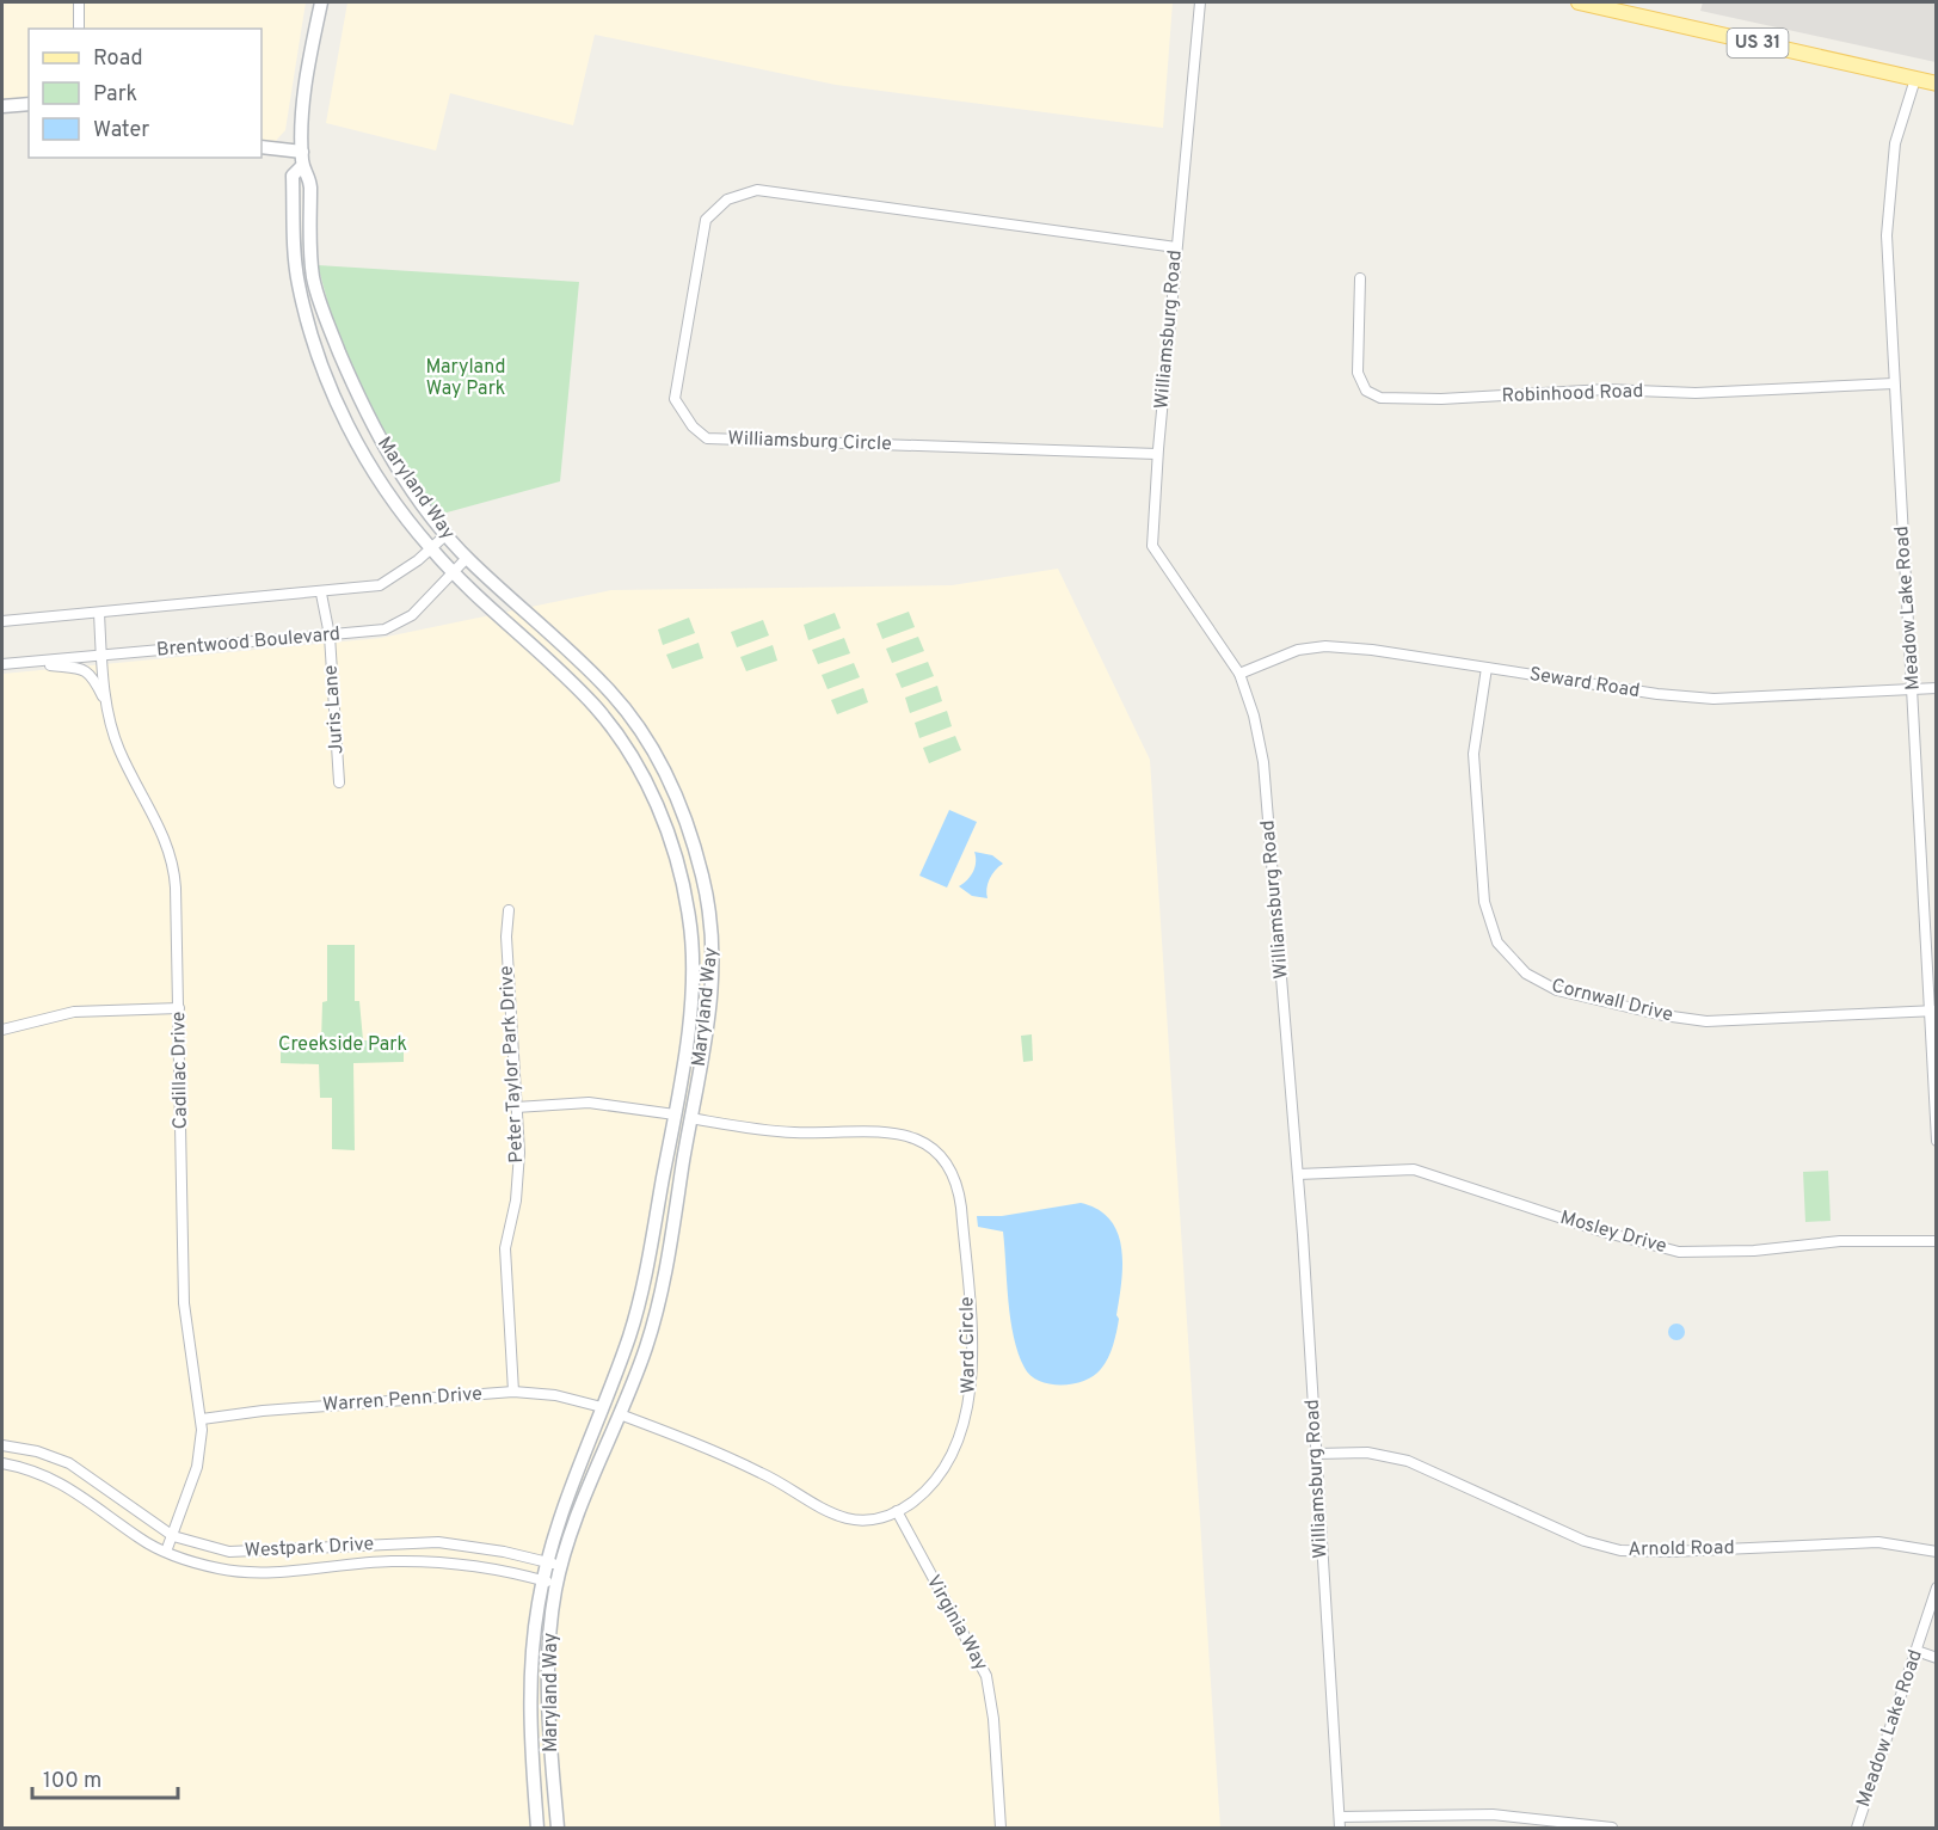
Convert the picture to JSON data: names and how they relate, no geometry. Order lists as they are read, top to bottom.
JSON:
{
  "streets": {
    "main road": ["US 31", "Maryland Way"],
    "street": [
      "Williamsburg Road",
      "Robinhood Road",
      "Williamsburg Circle",
      "Meadow Lake Road",
      "Brentwood Boulevard",
      "Seward Road",
      "Juris Lane",
      "Cornwall Drive",
      "Peter Taylor Park Drive",
      "Cadillac Drive",
      "Mosley Drive",
      "Ward Circle",
      "Warren Penn Drive",
      "Westpark Drive",
      "Arnold Road",
      "Virginia Way"
    ]
  },
  "crossings": [
    ["US 31", "Meadow Lake Road"],
    ["Williamsburg Road", "Williamsburg Circle"],
    ["Williamsburg Road", "Seward Road"],
    ["Williamsburg Road", "Mosley Drive"],
    ["Williamsburg Road", "Arnold Road"],
    ["Robinhood Road", "Meadow Lake Road"],
    ["Maryland Way", "Brentwood Boulevard"],
    ["Maryland Way", "Ward Circle"],
    ["Maryland Way", "Warren Penn Drive"],
    ["Maryland Way", "Westpark Drive"],
    ["Meadow Lake Road", "Seward Road"],
    ["Meadow Lake Road", "Cornwall Drive"],
    ["Brentwood Boulevard", "Juris Lane"],
    ["Brentwood Boulevard", "Cadillac Drive"],
    ["Seward Road", "Cornwall Drive"],
    ["Peter Taylor Park Drive", "Warren Penn Drive"],
    ["Cadillac Drive", "Warren Penn Drive"],
    ["Cadillac Drive", "Westpark Drive"],
    ["Ward Circle", "Virginia Way"]
  ],
  "parks": ["Maryland Way Park", "Creekside Park"],
  "legend": ["Road", "Park", "Water"],
  "scale_bar": "100 m"
}
